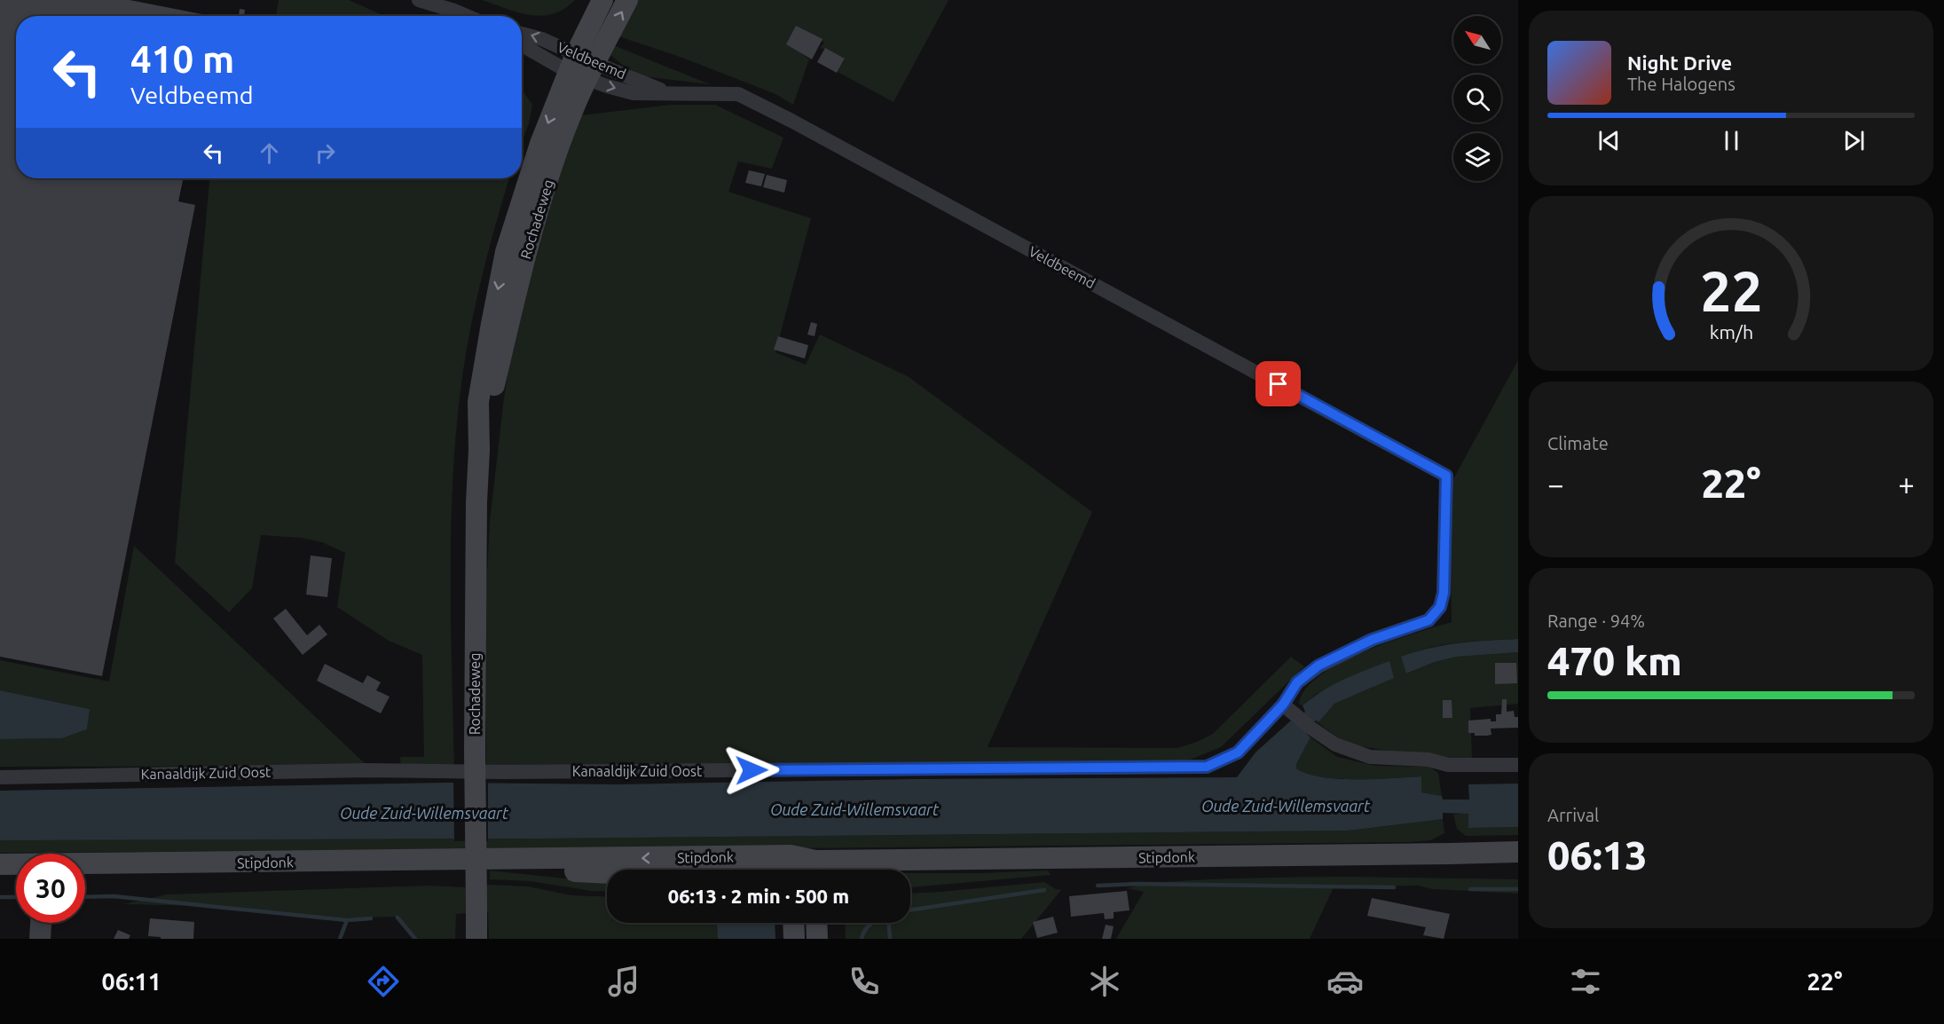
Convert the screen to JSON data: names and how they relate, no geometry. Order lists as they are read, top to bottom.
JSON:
{
  "streets": {
    "main road": ["Rochadeweg", "Stipdonk"],
    "street": ["Veldbeemd", "Kanaaldijk Zuid Oost"]
  },
  "crossings": [
    ["Veldbeemd", "Rochadeweg"],
    ["Veldbeemd", "Kanaaldijk Zuid Oost"]
  ],
  "water": ["Oude Zuid-Willemsvaart"],
  "north": "top left",
  "page": {
    "turn": ["410 m", "Veldbeemd"],
    "song": ["Night Drive", "The Halogens"],
    "tile": [
      "Climate",
      ["Range · 94%", "470 km"],
      ["Arrival", "06:13"]
    ],
    "heat": ["−", "22°", "+"],
    "limit": "30",
    "trip": "06:13 · 2 min · 500 m",
    "tabs": ["06:11", "22°"],
    "gauge": ["22", "km/h"]
  }
}
